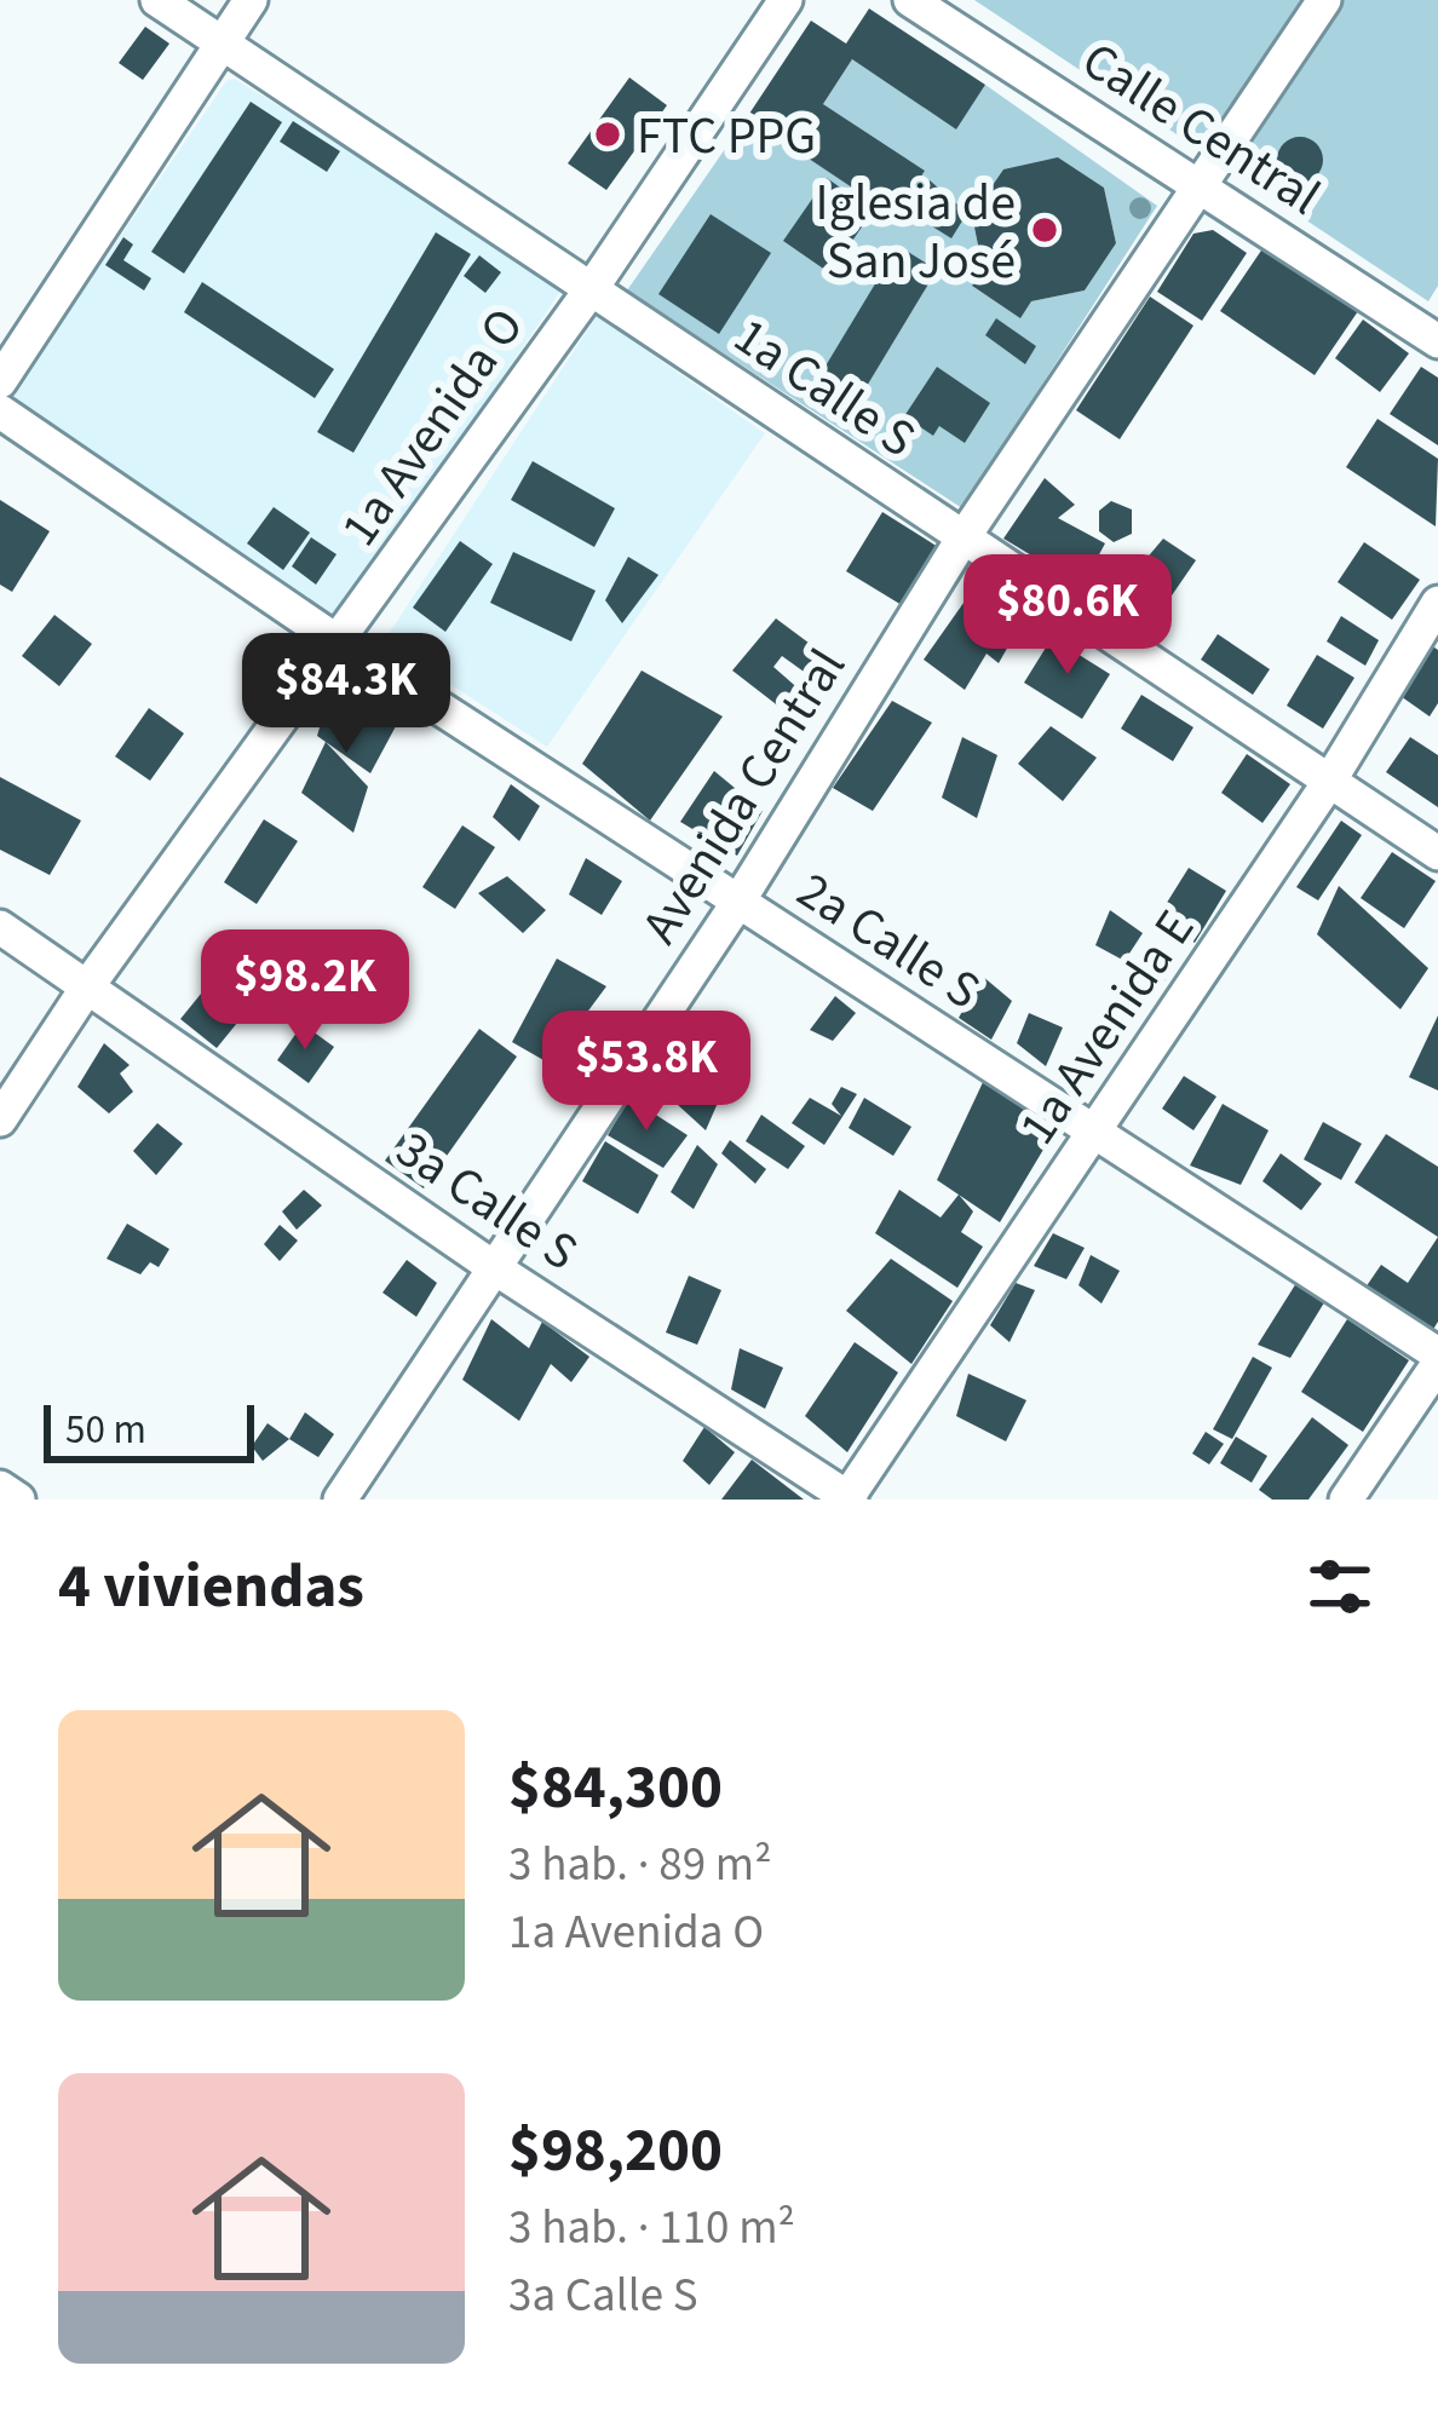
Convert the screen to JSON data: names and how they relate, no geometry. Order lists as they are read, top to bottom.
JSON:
{
  "streets": {
    "street": [
      "Calle Central",
      "1a Calle S",
      "1a Avenida O",
      "Avenida Central",
      "2a Calle S",
      "1a Avenida E",
      "3a Calle S"
    ]
  },
  "crossings": [
    ["Calle Central", "Avenida Central"],
    ["1a Calle S", "1a Avenida O"],
    ["1a Calle S", "Avenida Central"],
    ["1a Calle S", "1a Avenida E"],
    ["1a Avenida O", "2a Calle S"],
    ["1a Avenida O", "3a Calle S"],
    ["Avenida Central", "2a Calle S"],
    ["Avenida Central", "3a Calle S"],
    ["2a Calle S", "1a Avenida E"],
    ["1a Avenida E", "3a Calle S"]
  ],
  "places": ["FTC PPG", "Iglesia de San José"],
  "scale_bar": "50 m",
  "page": {
    "price": [
      "$80.6K",
      "$84.3K",
      "$98.2K",
      "$53.8K"
    ],
    "scale": "50 m",
    "heading": "4 viviendas",
    "list": [
      {
        "name": "$84,300",
        "note": "3 hab. · 89 m² · 1a Avenida O"
      },
      {
        "name": "$98,200",
        "note": "3 hab. · 110 m² · 3a Calle S"
      }
    ]
  }
}
